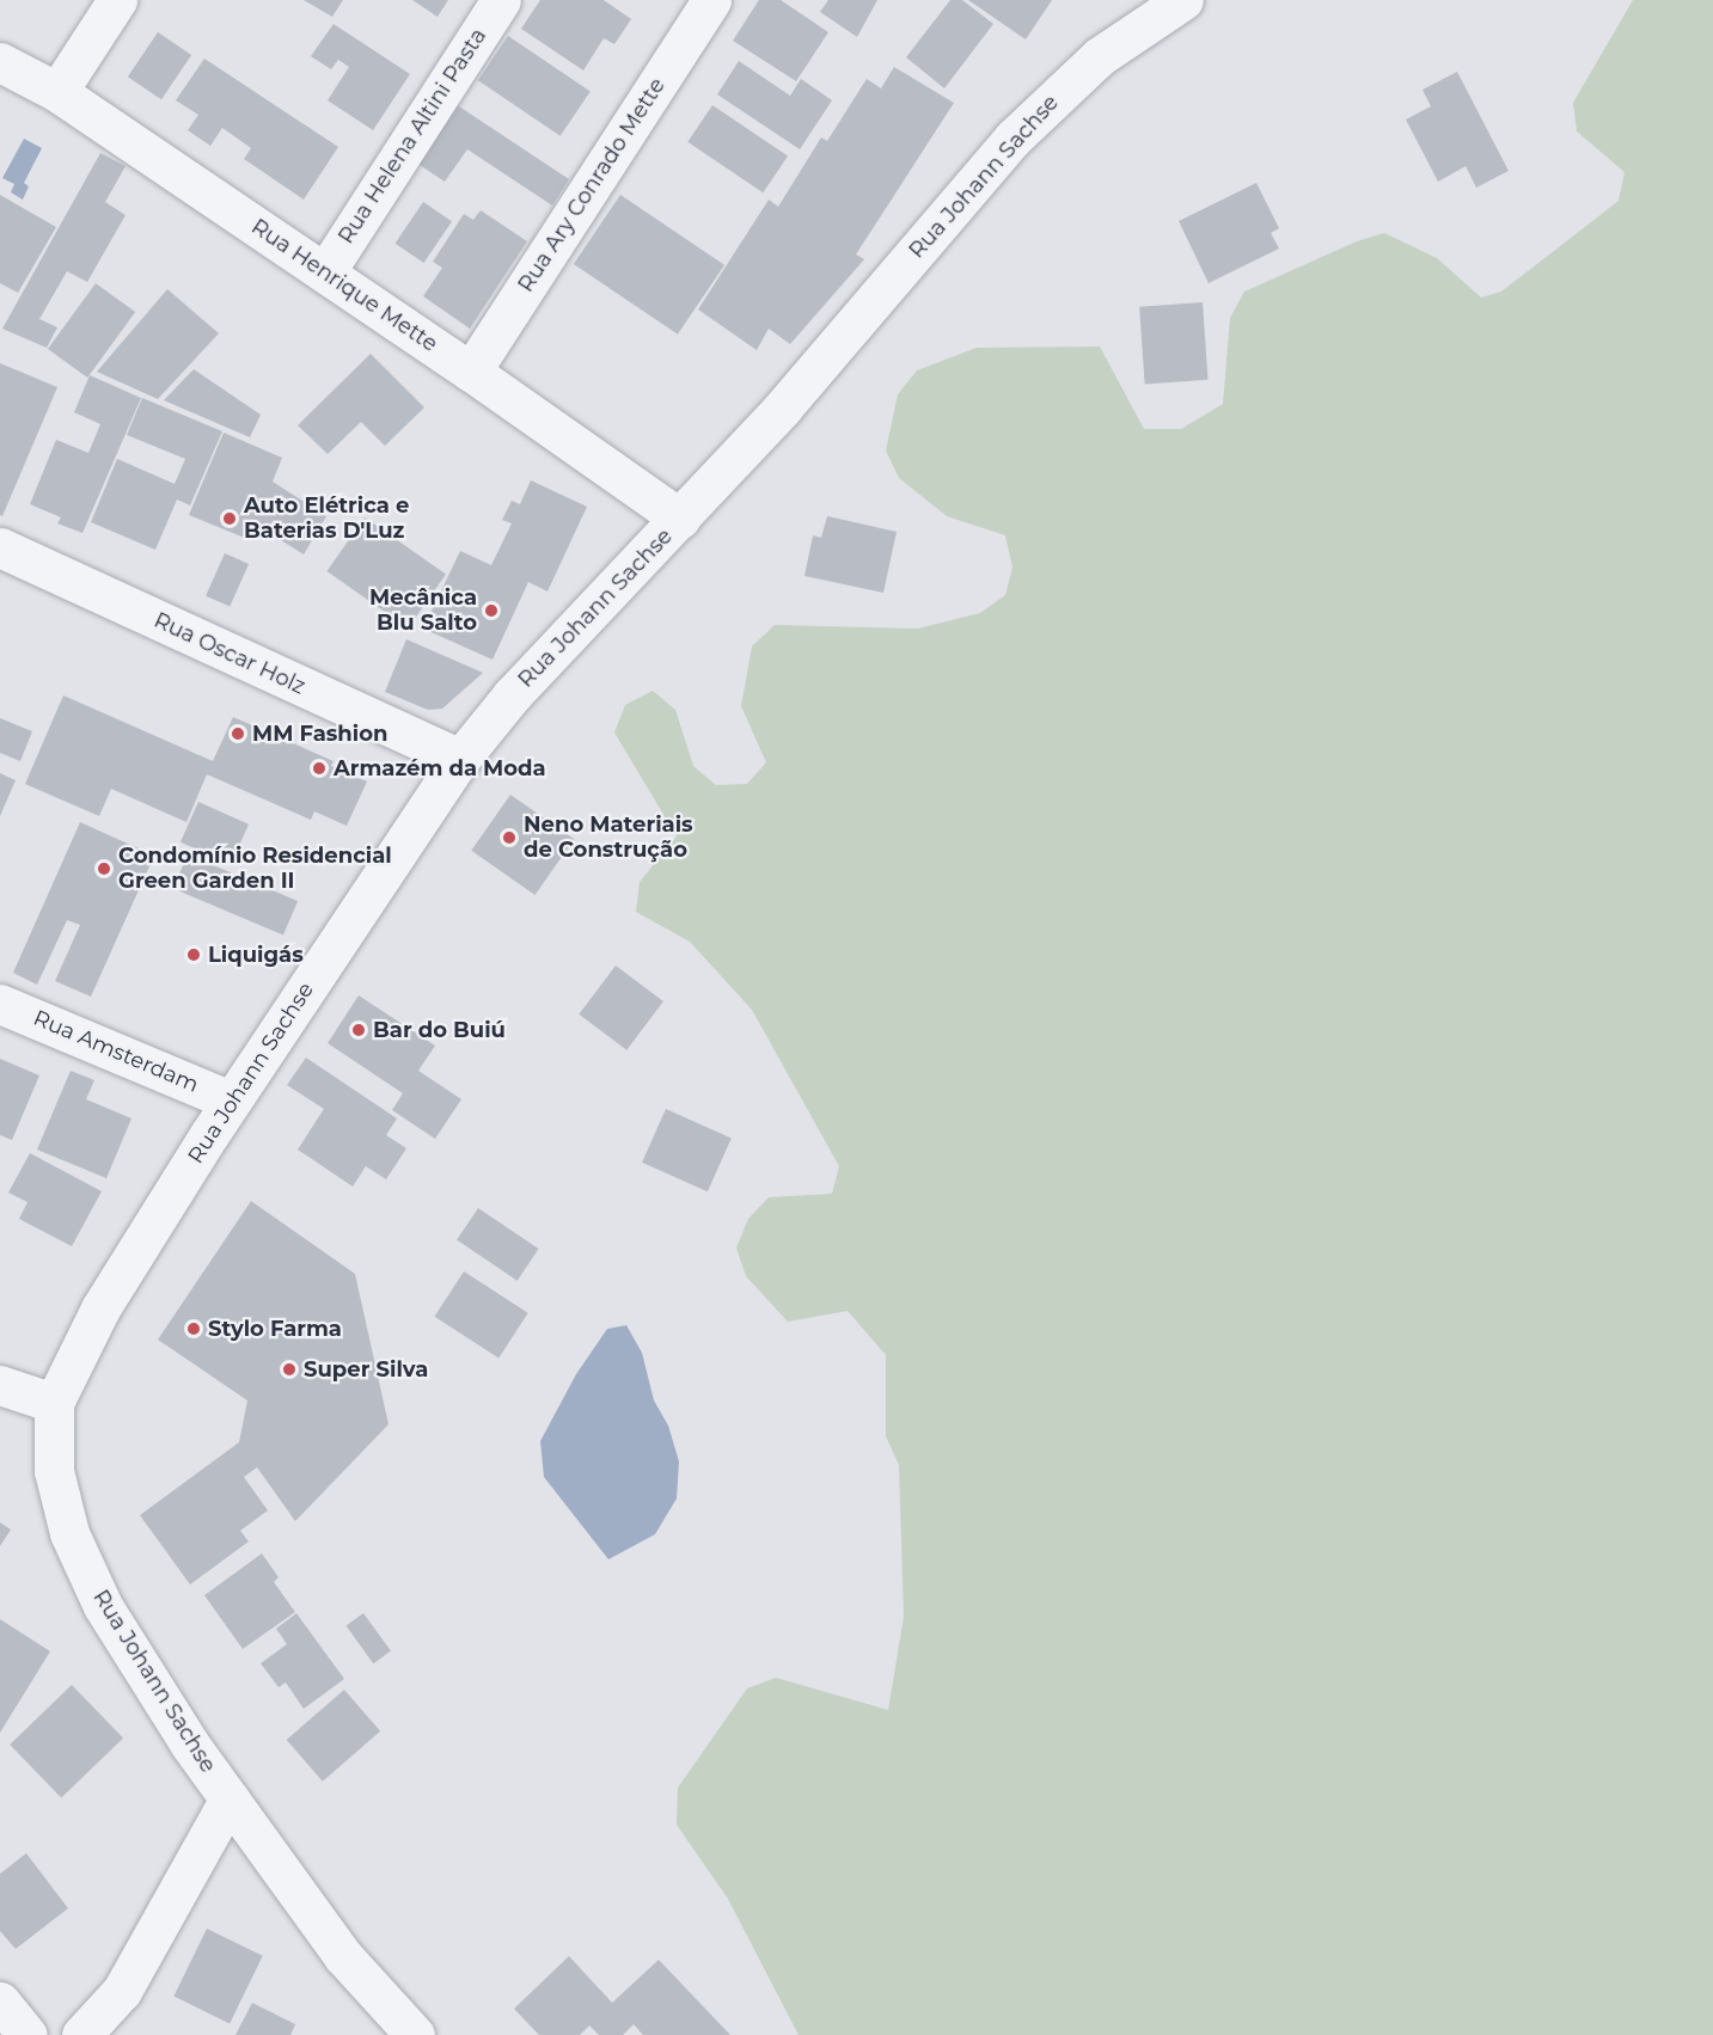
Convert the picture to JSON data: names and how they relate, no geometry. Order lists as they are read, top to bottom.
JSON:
{
  "streets": {
    "street": [
      "Rua Helena Altini Pasta",
      "Rua Johann Sachse",
      "Rua Ary Conrado Mette",
      "Rua Henrique Mette",
      "Rua Oscar Holz",
      "Rua Amsterdam"
    ]
  },
  "crossings": [
    ["Rua Helena Altini Pasta", "Rua Henrique Mette"],
    ["Rua Johann Sachse", "Rua Henrique Mette"],
    ["Rua Johann Sachse", "Rua Oscar Holz"],
    ["Rua Johann Sachse", "Rua Amsterdam"],
    ["Rua Ary Conrado Mette", "Rua Henrique Mette"]
  ],
  "places": [
    "Auto Elétrica e Baterias D'Luz",
    "Mecânica Blu Salto",
    "MM Fashion",
    "Armazém da Moda",
    "Neno Materiais de Construção",
    "Condomínio Residencial Green Garden II",
    "Liquigás",
    "Bar do Buiú",
    "Stylo Farma",
    "Super Silva"
  ]
}
